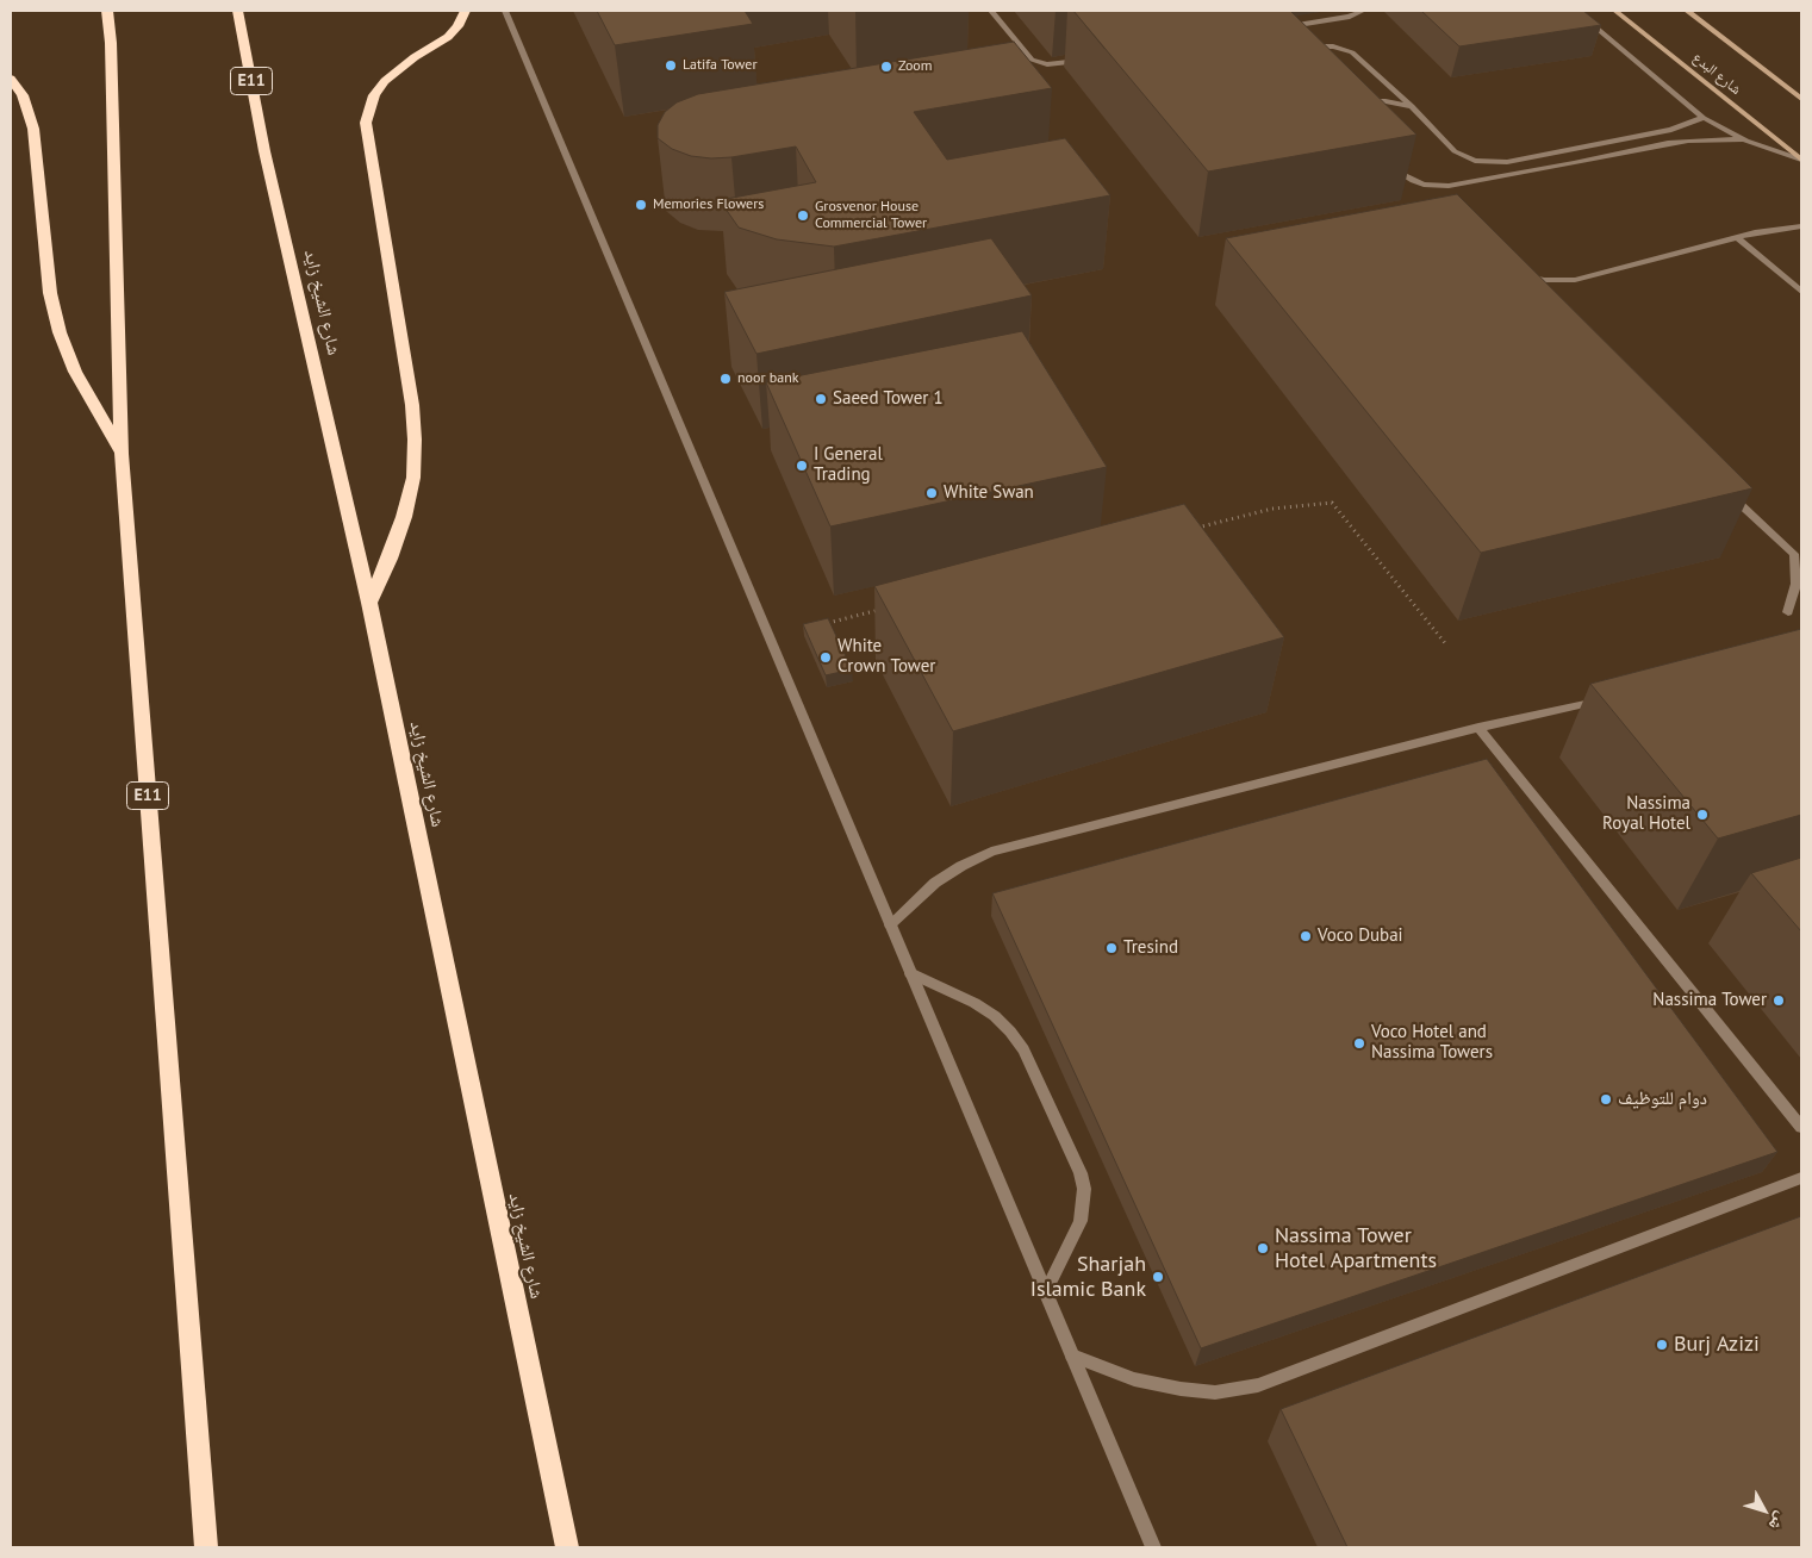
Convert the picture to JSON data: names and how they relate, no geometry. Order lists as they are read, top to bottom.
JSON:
{
  "streets": {
    "highway": ["E11", "شارع الشيخ زايد"],
    "main road": ["شارع البدع"]
  },
  "places": [
    "Latifa Tower",
    "Zoom",
    "Memories Flowers",
    "Grosvenor House Commercial Tower",
    "noor bank",
    "Saeed Tower 1",
    "I General Trading",
    "White Swan",
    "White Crown Tower",
    "Nassima Royal Hotel",
    "Voco Dubai",
    "Tresind",
    "Nassima Tower",
    "Voco Hotel and Nassima Towers",
    "دوام للتوظيف",
    "Nassima Tower Hotel Apartments",
    "Sharjah Islamic Bank",
    "Burj Azizi"
  ],
  "north": "bottom right"
}
